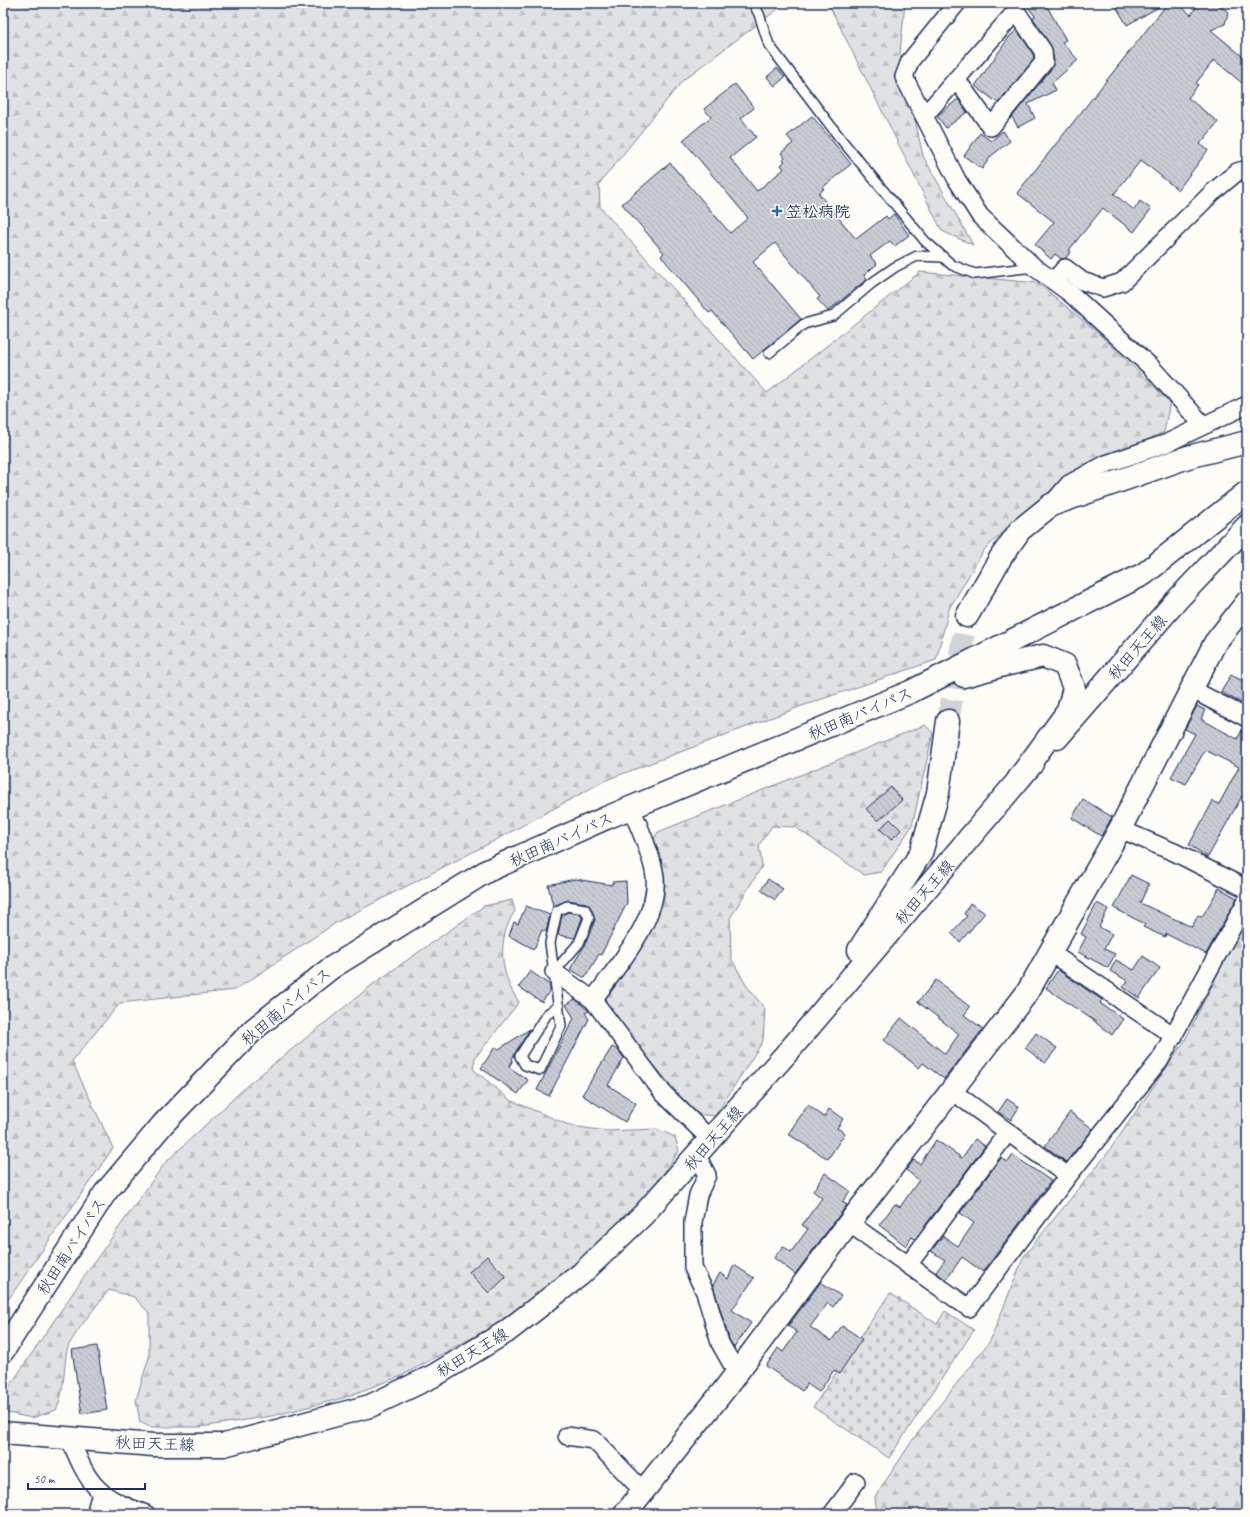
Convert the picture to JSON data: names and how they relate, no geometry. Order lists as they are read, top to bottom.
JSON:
{
  "streets": {
    "main road": ["秋田天王線", "秋田南バイパス"]
  },
  "places": {
    "health": ["笠松病院"]
  },
  "scale_bar": "50 m"
}
